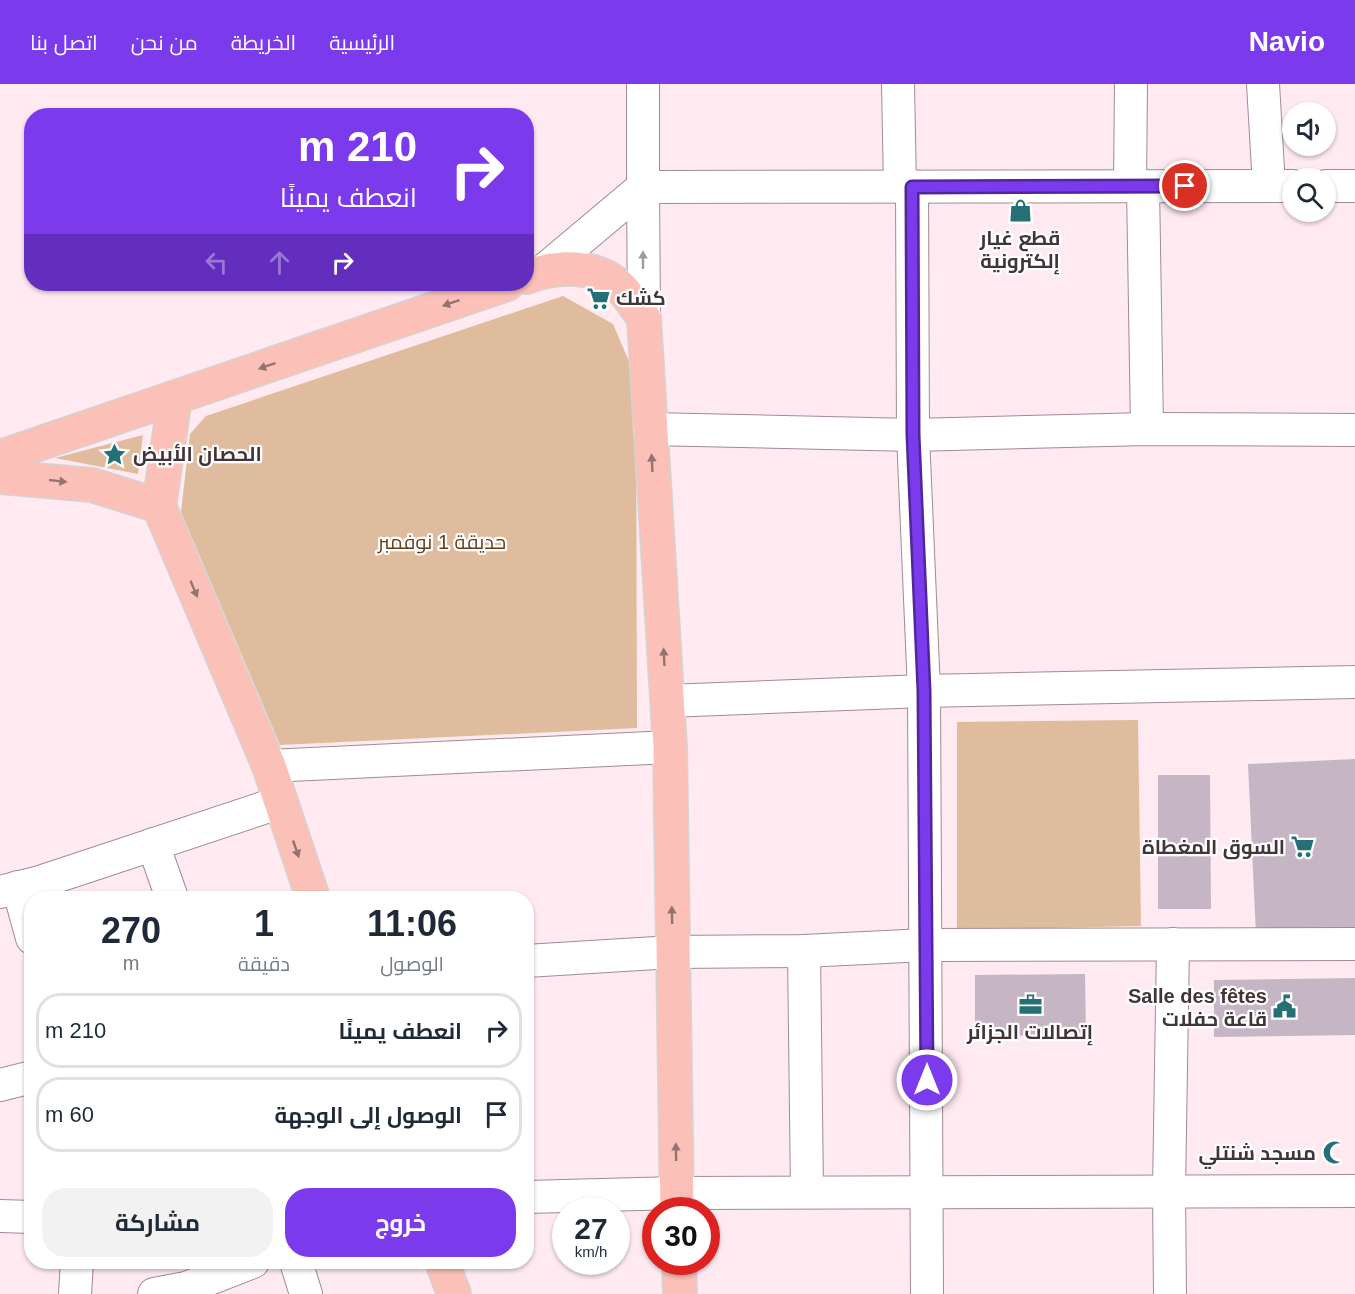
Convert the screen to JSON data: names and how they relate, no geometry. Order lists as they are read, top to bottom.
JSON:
{
  "parks": ["حديقة 1 نوفمبر"],
  "places": {
    "shop": ["قطع غيار إلكترونية"],
    "supermarket": ["كشك", "السوق المغطاة"],
    "place": ["الحصان الأبيض"],
    "office": ["إتصالات الجزائر"],
    "public building": ["Salle des fêtes قاعة حفلات"],
    "mosque": ["مسجد شنتلي"]
  },
  "page": {
    "header": "Navio",
    "nav": [
      "الرئيسية",
      "الخريطة",
      "من نحن",
      "اتصل بنا"
    ],
    "turn": ["210 m", "انعطف يمينًا"],
    "eta": [
      "11:06",
      "الوصول",
      "1",
      "دقيقة",
      "270",
      "m"
    ],
    "list": [
      {
        "name": "انعطف يمينًا",
        "value": "210 m"
      },
      {
        "name": "الوصول إلى الوجهة",
        "value": "60 m"
      }
    ],
    "buttons": ["خروج", "مشاركة"],
    "speed": "27 km/h",
    "limit": "30"
  }
}
